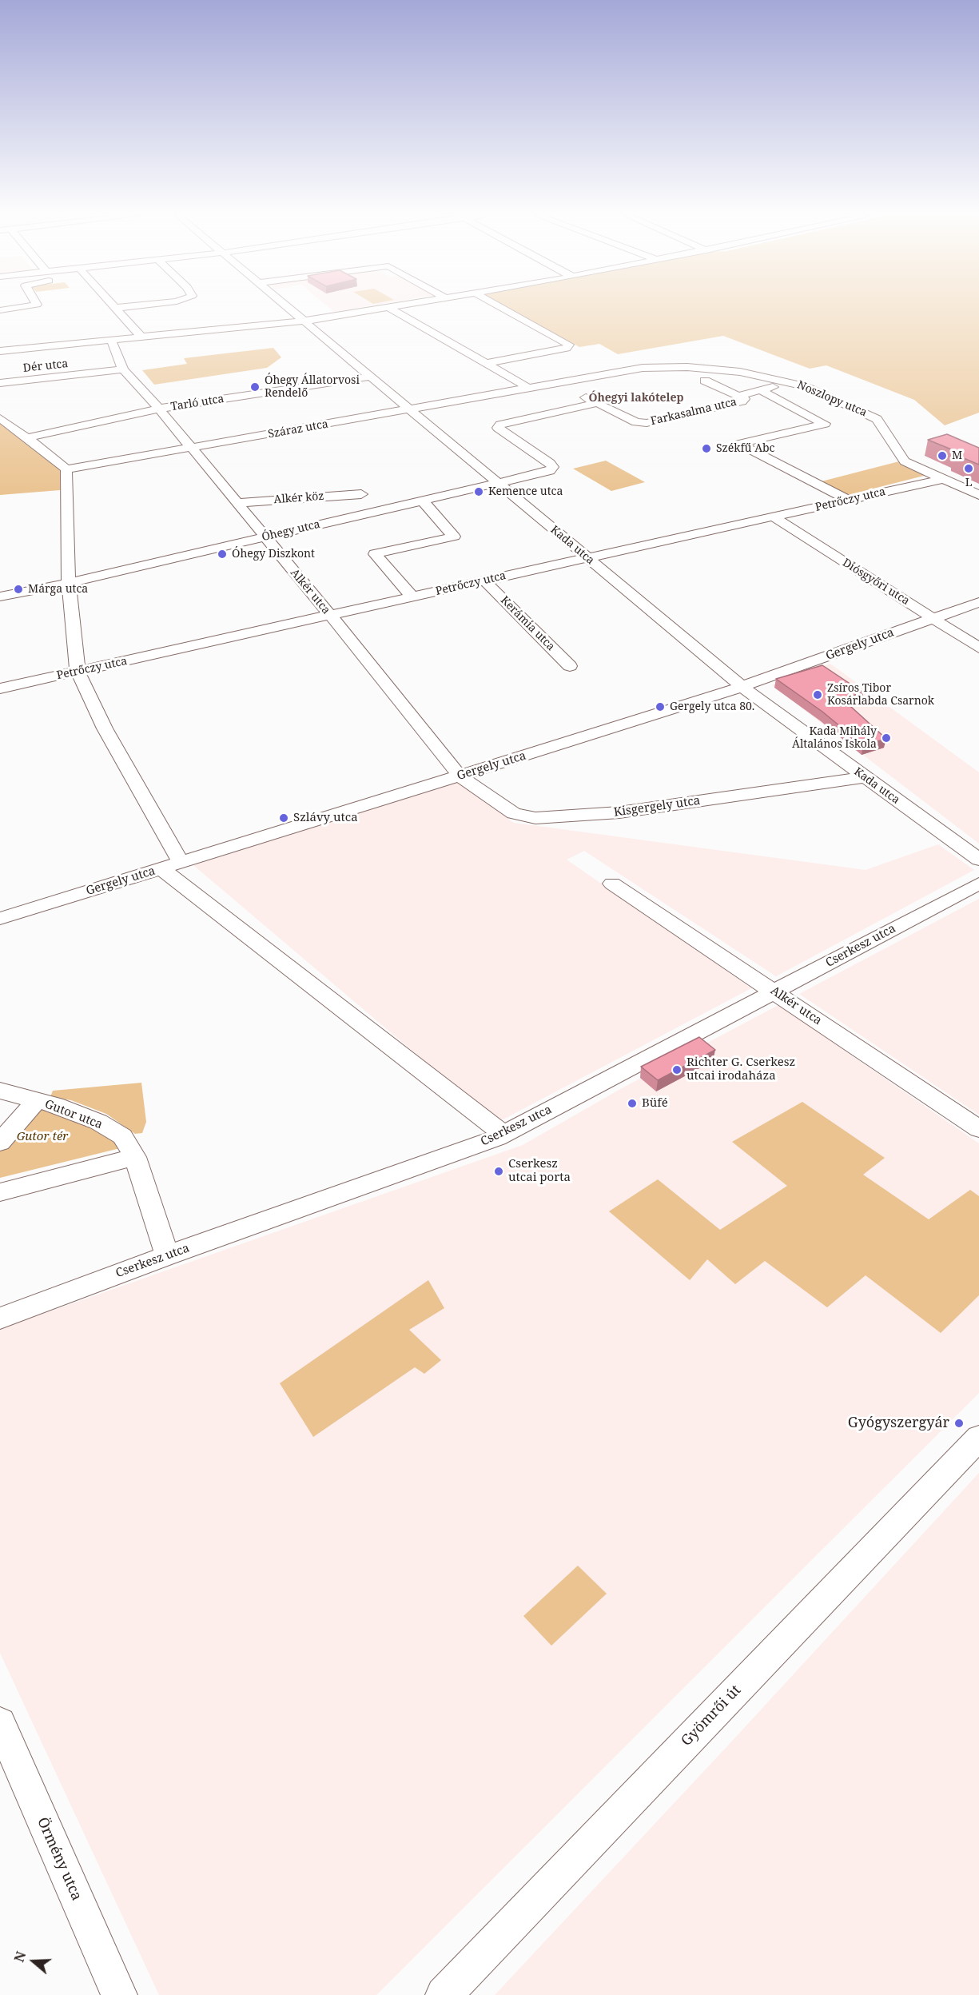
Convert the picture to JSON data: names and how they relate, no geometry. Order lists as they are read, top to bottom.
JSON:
{
  "streets": {
    "street": [
      "Dér utca",
      "Noszlopy utca",
      "Tarló utca",
      "Farkasalma utca",
      "Száraz utca",
      "Alkér köz",
      "Petrőczy utca",
      "Óhegy utca",
      "Kada utca",
      "Diósgyőri utca",
      "Alkér utca",
      "Kerámia utca",
      "Gergely utca",
      "Kisgergely utca",
      "Cserkesz utca",
      "Gutor utca",
      "Gyömrői út",
      "Örmény utca"
    ]
  },
  "crossings": [
    ["Dér utca", "Alkér utca"],
    ["Noszlopy utca", "Farkasalma utca"],
    ["Noszlopy utca", "Száraz utca"],
    ["Noszlopy utca", "Petrőczy utca"],
    ["Tarló utca", "Kada utca"],
    ["Tarló utca", "Alkér utca"],
    ["Farkasalma utca", "Óhegy utca"],
    ["Száraz utca", "Kada utca"],
    ["Száraz utca", "Alkér utca"],
    ["Alkér köz", "Alkér utca"],
    ["Petrőczy utca", "Kada utca"],
    ["Petrőczy utca", "Diósgyőri utca"],
    ["Petrőczy utca", "Alkér utca"],
    ["Petrőczy utca", "Kerámia utca"],
    ["Óhegy utca", "Kada utca"],
    ["Óhegy utca", "Alkér utca"],
    ["Kada utca", "Gergely utca"],
    ["Kada utca", "Kisgergely utca"],
    ["Diósgyőri utca", "Gergely utca"],
    ["Alkér utca", "Gergely utca"],
    ["Alkér utca", "Kisgergely utca"],
    ["Alkér utca", "Cserkesz utca"],
    ["Gergely utca", "Kisgergely utca"],
    ["Cserkesz utca", "Gutor utca"]
  ],
  "districts": ["Óhegyi lakótelep"],
  "parks": ["Gutor tér"],
  "places": [
    "Óhegy Állatorvosi Rendelő",
    "Székfű Abc",
    "M",
    "L",
    "Kemence utca",
    "Óhegy Diszkont",
    "Márga utca",
    "Zsíros Tibor Kosárlabda Csarnok",
    "Gergely utca 80.",
    "Kada Mihály Általános Iskola",
    "Szlávy utca",
    "Richter G. Cserkesz utcai irodaháza",
    "Büfé",
    "Cserkesz utcai porta",
    "Gyógyszergyár"
  ],
  "north": "left"
}
